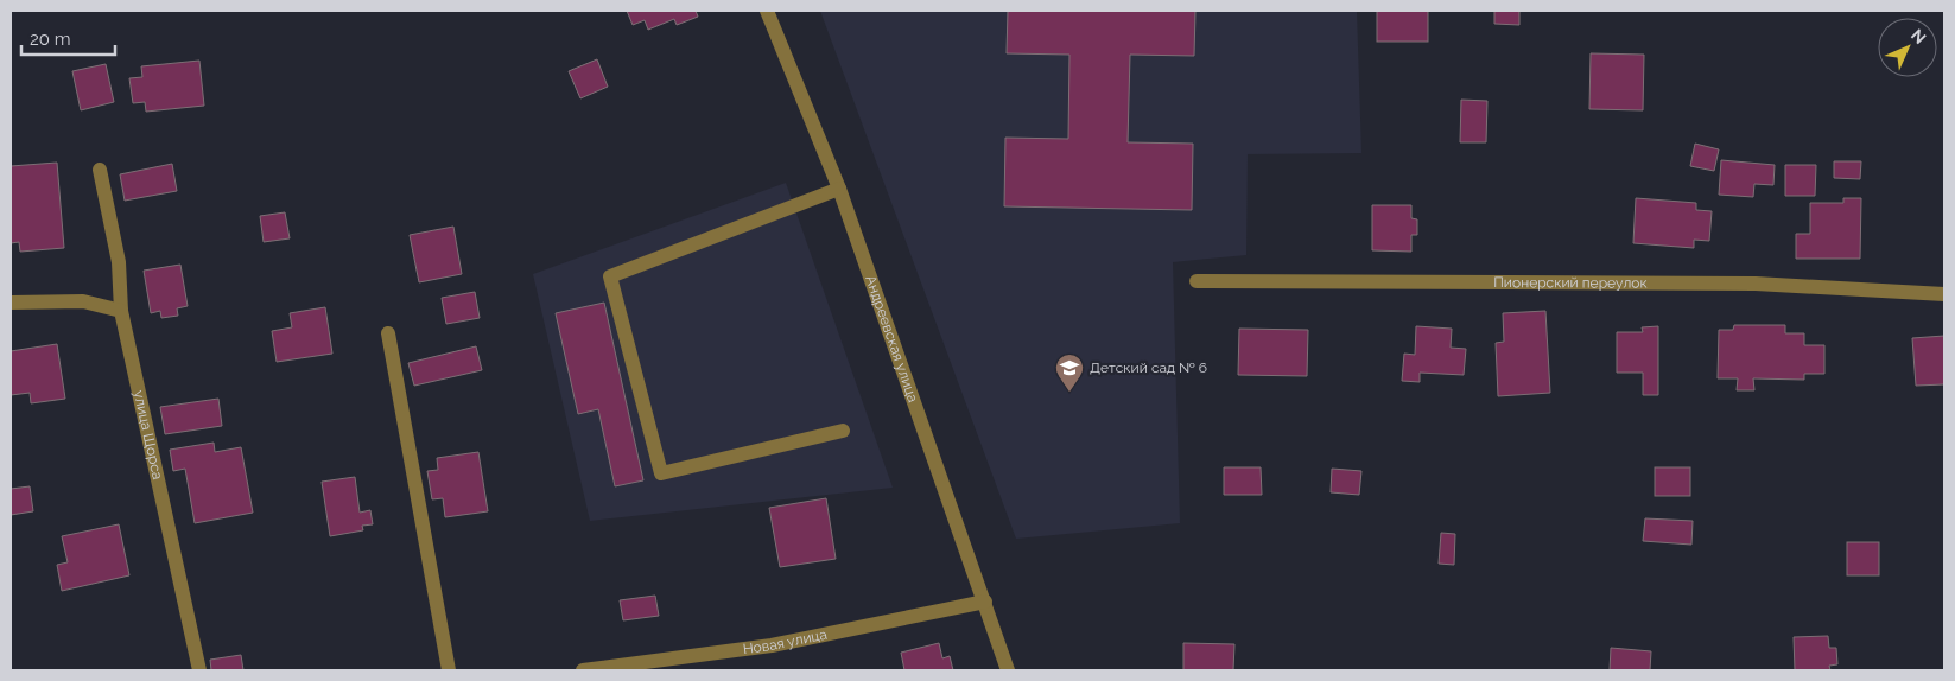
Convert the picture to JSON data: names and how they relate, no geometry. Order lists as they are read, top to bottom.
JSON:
{
  "streets": {
    "street": [
      "Пионерский переулок",
      "Андреевская улица",
      "улица Щорса",
      "Новая улица"
    ]
  },
  "crossings": [
    ["Андреевская улица", "Новая улица"]
  ],
  "places": {
    "school or university": ["Детский сад № 6"]
  },
  "scale_bar": "20 m",
  "north": "top right"
}
